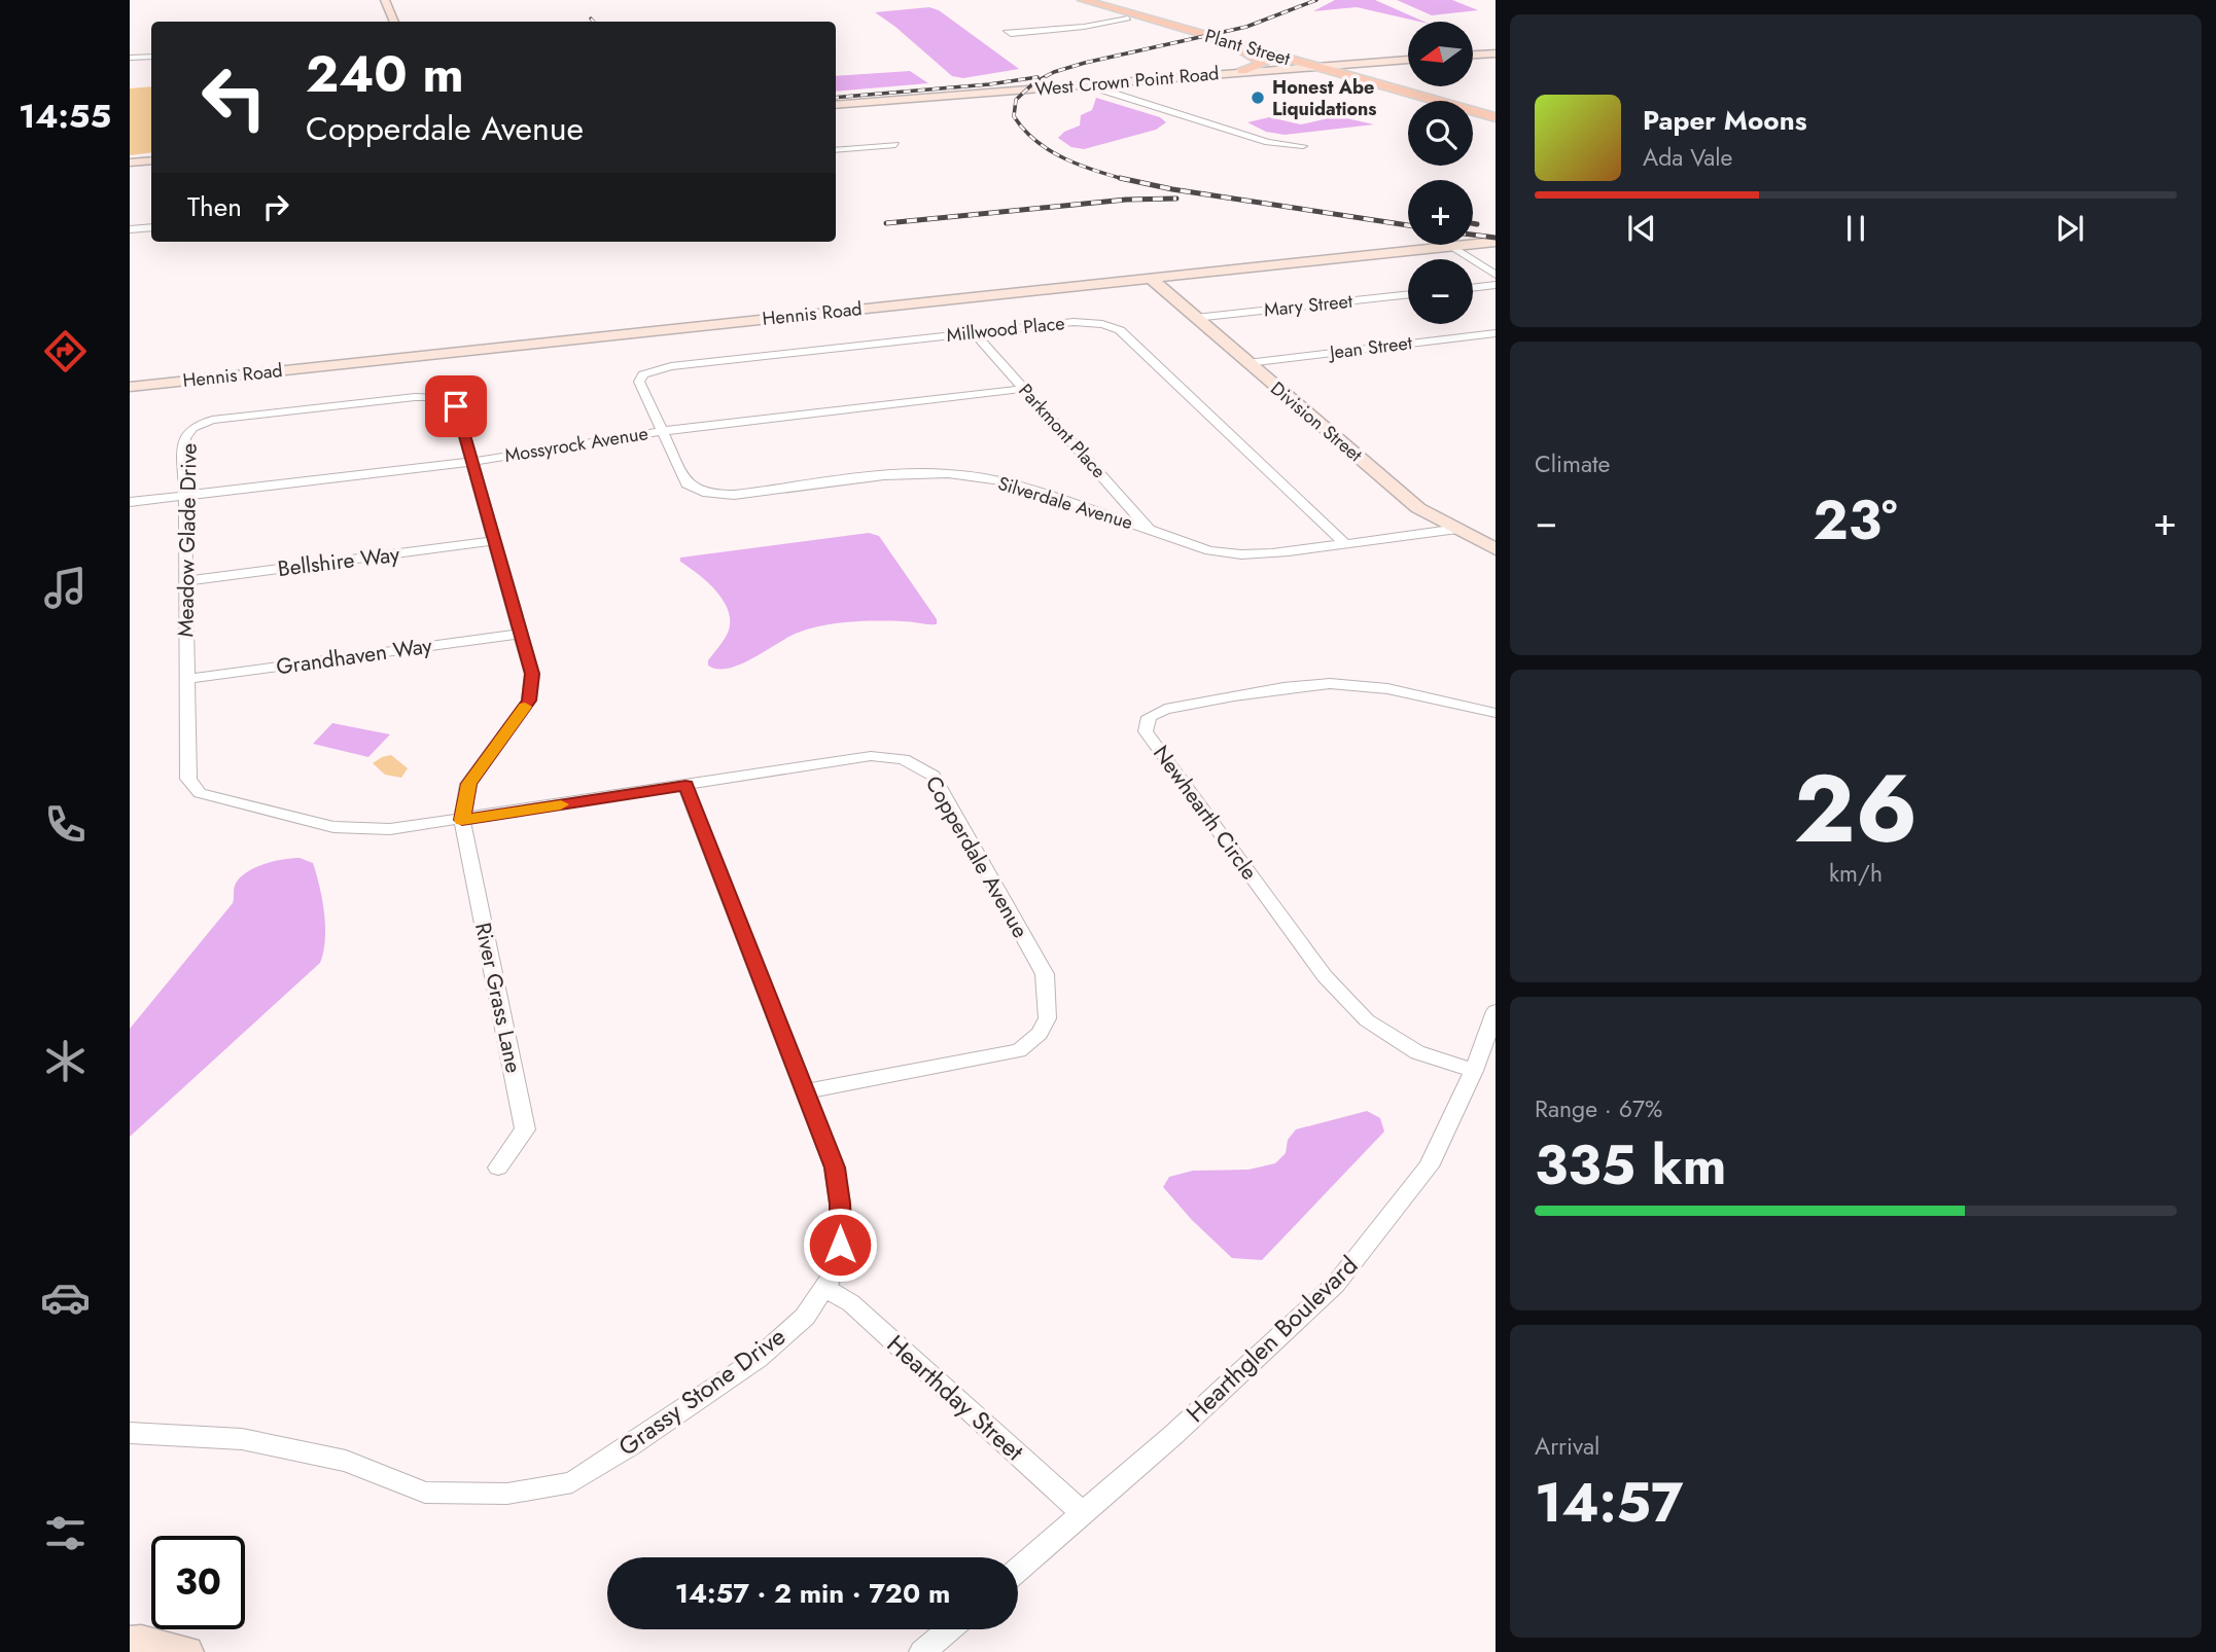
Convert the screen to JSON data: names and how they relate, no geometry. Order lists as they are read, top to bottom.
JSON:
{
  "streets": {
    "main road": ["Plant Street"],
    "street": [
      "West Crown Point Road",
      "Mary Street",
      "Hennis Road",
      "Millwood Place",
      "Jean Street",
      "Division Street",
      "Parkmont Place",
      "Mossyrock Avenue",
      "Silverdale Avenue",
      "Meadow Glade Drive",
      "Bellshire Way",
      "Grandhaven Way",
      "Newhearth Circle",
      "Copperdale Avenue",
      "River Grass Lane",
      "Hearthglen Boulevard",
      "Grassy Stone Drive",
      "Hearthday Street"
    ]
  },
  "crossings": [
    ["Plant Street", "West Crown Point Road"],
    ["Mary Street", "Division Street"],
    ["Hennis Road", "Division Street"],
    ["Millwood Place", "Parkmont Place"],
    ["Millwood Place", "Mossyrock Avenue"],
    ["Millwood Place", "Silverdale Avenue"],
    ["Jean Street", "Division Street"],
    ["Division Street", "Silverdale Avenue"],
    ["Parkmont Place", "Mossyrock Avenue"],
    ["Parkmont Place", "Silverdale Avenue"],
    ["Mossyrock Avenue", "Silverdale Avenue"],
    ["Mossyrock Avenue", "Meadow Glade Drive"],
    ["Meadow Glade Drive", "Bellshire Way"],
    ["Meadow Glade Drive", "Grandhaven Way"],
    ["Meadow Glade Drive", "Copperdale Avenue"],
    ["Meadow Glade Drive", "River Grass Lane"],
    ["Newhearth Circle", "Hearthglen Boulevard"],
    ["Copperdale Avenue", "River Grass Lane"],
    ["Copperdale Avenue", "Grassy Stone Drive"],
    ["Hearthglen Boulevard", "Hearthday Street"],
    ["Grassy Stone Drive", "Hearthday Street"]
  ],
  "places": ["Honest Abe Liquidations"],
  "north": "left",
  "page": {
    "tabs": "14:55",
    "map_buttons": ["+", "−"],
    "turn": ["240 m", "Copperdale Avenue"],
    "song": ["Paper Moons", "Ada Vale"],
    "then": "Then",
    "tile": [
      "Climate",
      ["26", "km/h"],
      ["Range · 67%", "335 km"],
      ["Arrival", "14:57"]
    ],
    "heat": ["−", "23°", "+"],
    "limit": "30",
    "trip": "14:57 · 2 min · 720 m"
  }
}
